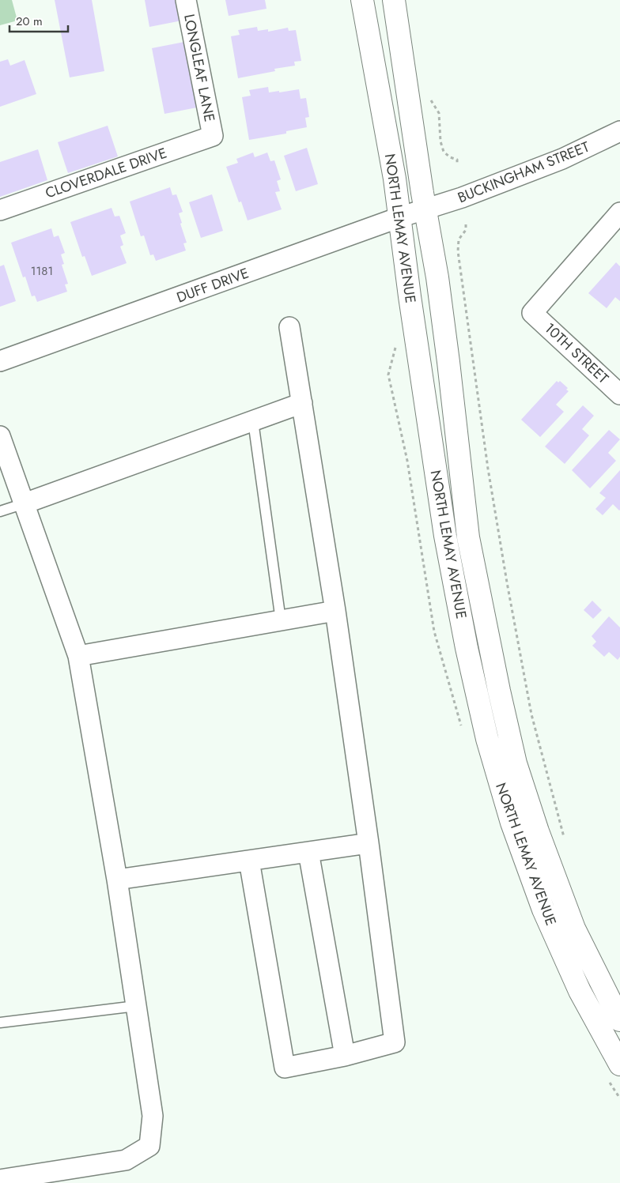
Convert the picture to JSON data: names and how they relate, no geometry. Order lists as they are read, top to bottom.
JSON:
{
  "streets": {
    "main road": ["NORTH LEMAY AVENUE"],
    "street": [
      "LONGLEAF LANE",
      "BUCKINGHAM STREET",
      "CLOVERDALE DRIVE",
      "DUFF DRIVE",
      "10TH STREET"
    ]
  },
  "crossings": [
    ["LONGLEAF LANE", "CLOVERDALE DRIVE"],
    ["BUCKINGHAM STREET", "NORTH LEMAY AVENUE"],
    ["BUCKINGHAM STREET", "DUFF DRIVE"],
    ["NORTH LEMAY AVENUE", "DUFF DRIVE"]
  ],
  "house_numbers": ["1181"],
  "scale_bar": "20 m"
}
